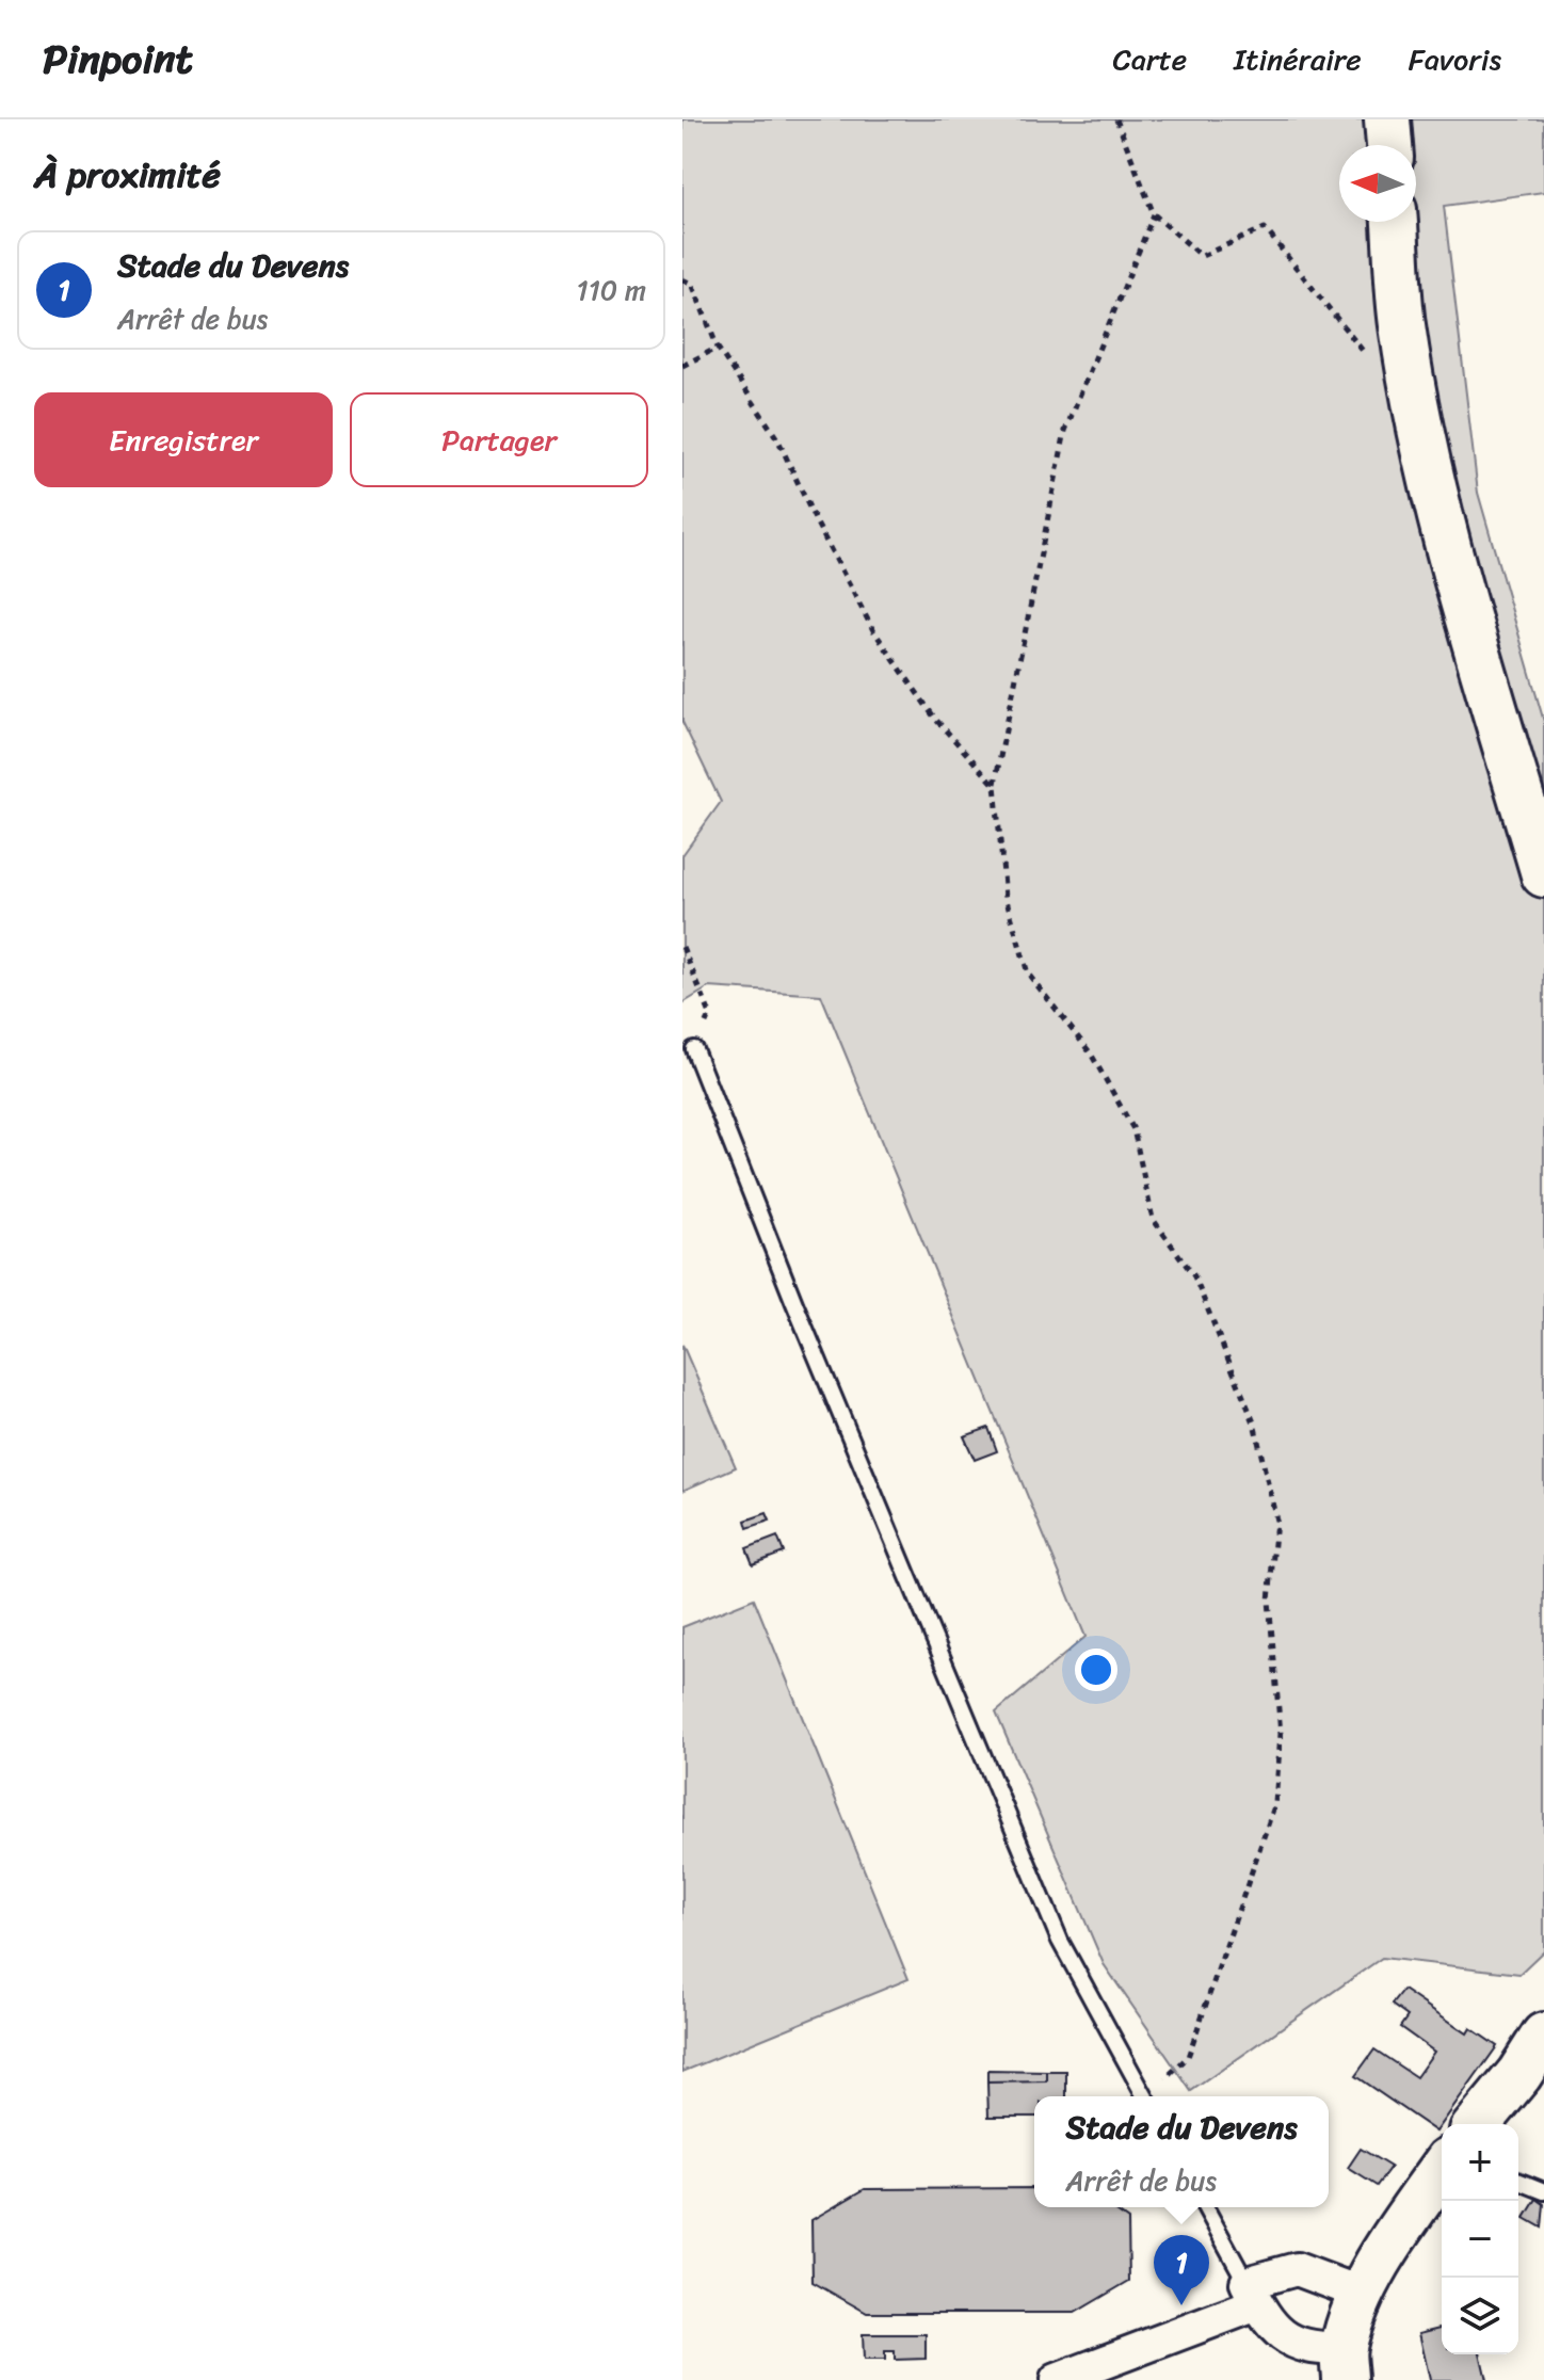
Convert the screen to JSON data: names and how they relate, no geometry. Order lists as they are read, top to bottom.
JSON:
{
  "north": "left",
  "page": {
    "header": "Pinpoint",
    "nav": ["Carte", "Itinéraire", "Favoris"],
    "heading": "À proximité",
    "list": [
      {
        "mark": "1",
        "name": "Stade du Devens",
        "note": "Arrêt de bus",
        "value": "110 m"
      }
    ],
    "buttons": ["Enregistrer", "Partager"],
    "popup": ["Stade du Devens", "Arrêt de bus"],
    "map_buttons": ["+", "−"],
    "pins": "1"
  }
}
